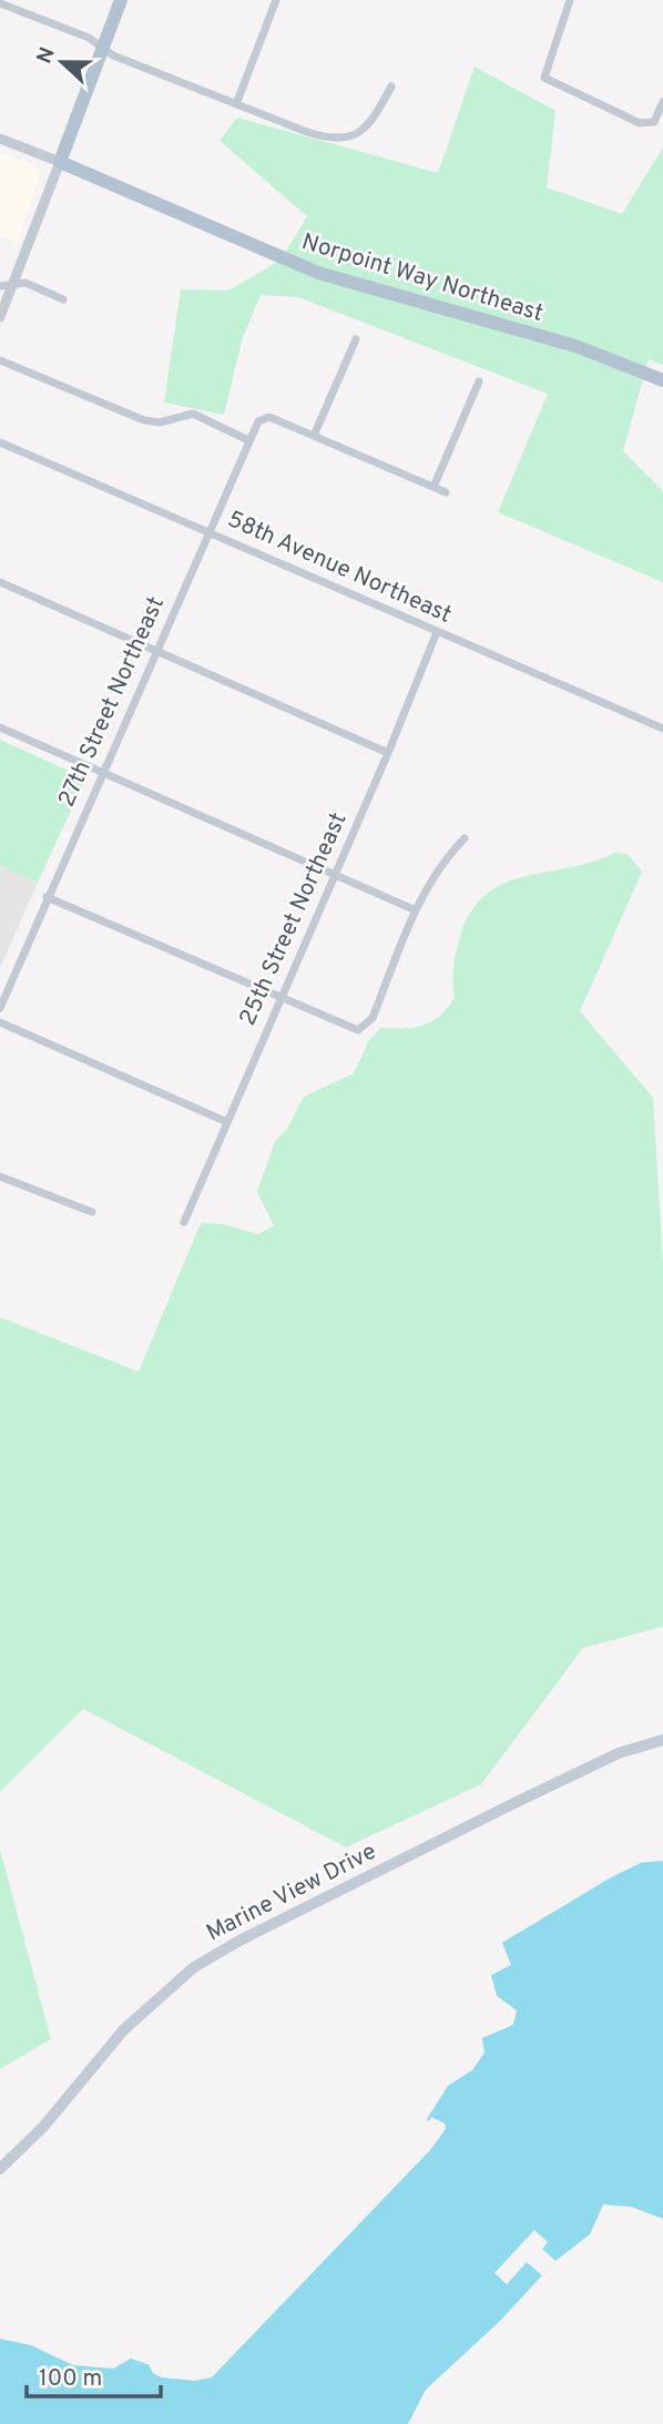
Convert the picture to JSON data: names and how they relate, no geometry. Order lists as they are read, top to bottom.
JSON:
{
  "streets": {
    "main road": ["Norpoint Way Northeast", "Marine View Drive"],
    "street": ["58th Avenue Northeast", "27th Street Northeast", "25th Street Northeast"]
  },
  "crossings": [
    ["58th Avenue Northeast", "27th Street Northeast"],
    ["58th Avenue Northeast", "25th Street Northeast"]
  ],
  "scale_bar": "100 m",
  "north": "left"
}
